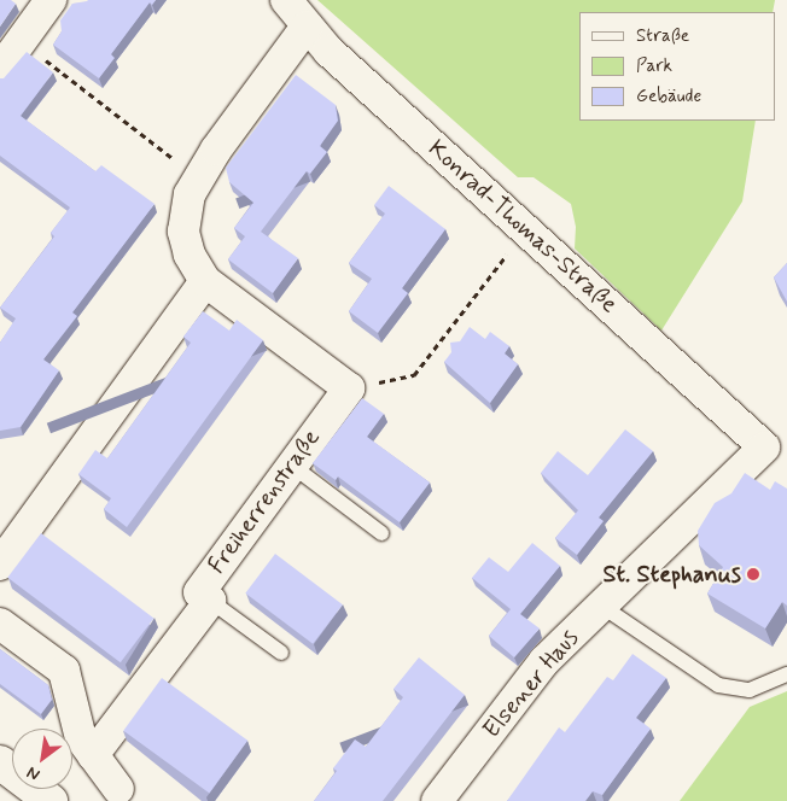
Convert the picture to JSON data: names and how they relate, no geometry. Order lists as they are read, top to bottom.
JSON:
{
  "streets": {
    "street": ["Konrad-Thomas-Straße", "Freiherrenstraße", "Elsener Haus"]
  },
  "crossings": [
    ["Konrad-Thomas-Straße", "Elsener Haus"]
  ],
  "places": ["St. Stephanus"],
  "legend": ["Straße", "Park", "Gebäude"],
  "north": "bottom left"
}
